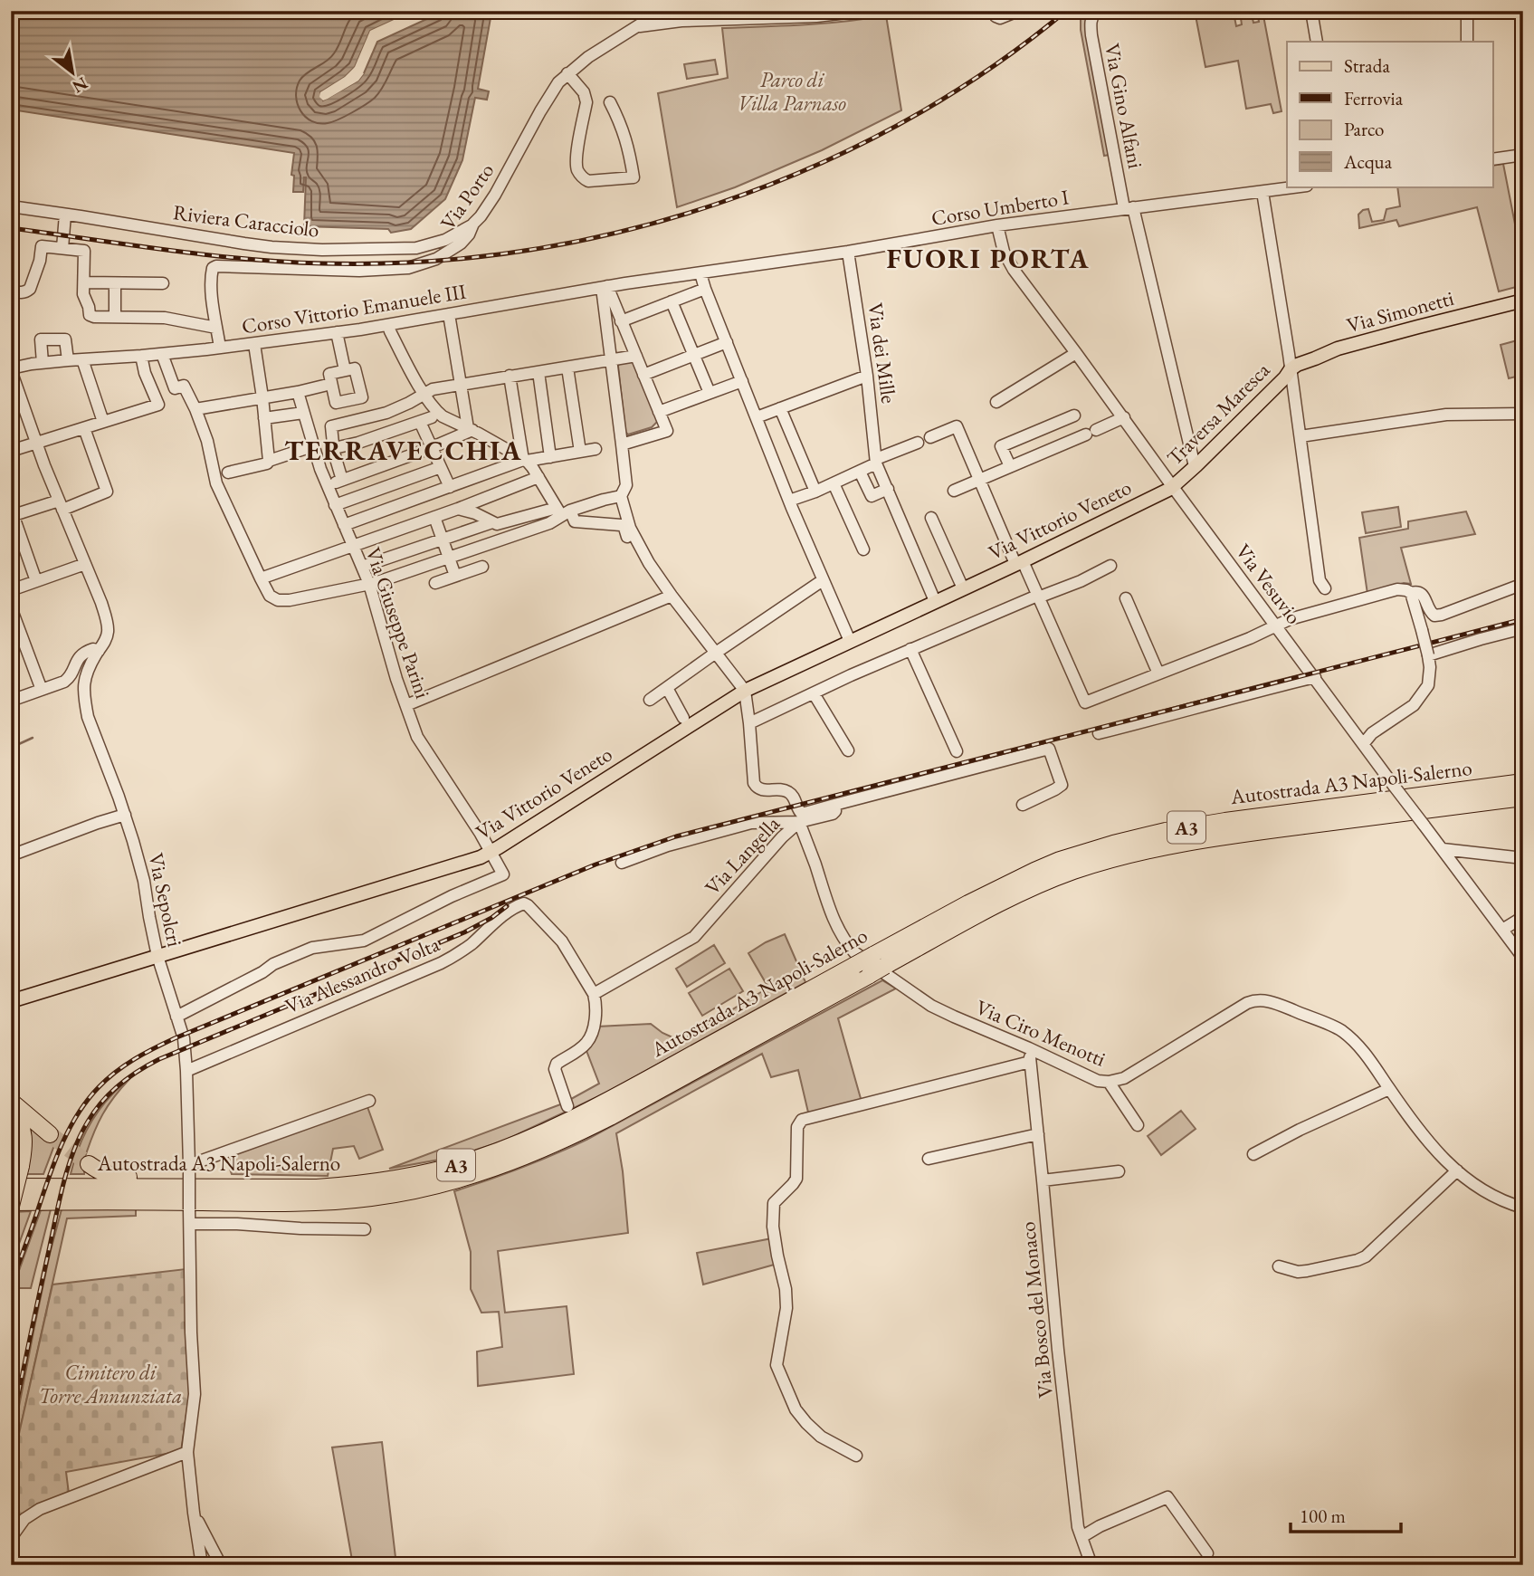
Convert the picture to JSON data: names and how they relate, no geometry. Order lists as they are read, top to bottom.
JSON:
{
  "streets": {
    "highway": ["Autostrada A3 Napoli-Salerno", "A3"],
    "main road": ["Via Simonetti", "Traversa Maresca", "Via Vittorio Veneto"],
    "street": [
      "Via Gino Alfani",
      "Via Porto",
      "Corso Umberto I",
      "Riviera Caracciolo",
      "Corso Vittorio Emanuele III",
      "Via dei Mille",
      "Via Vesuvio",
      "Via Giuseppe Parini",
      "Via Langella",
      "Via Sepolcri",
      "Via Alessandro Volta",
      "Via Ciro Menotti",
      "Via Bosco del Monaco"
    ]
  },
  "crossings": [
    ["Via Gino Alfani", "Corso Umberto I"],
    ["Via Gino Alfani", "Traversa Maresca"],
    ["Via Porto", "Riviera Caracciolo"],
    ["Corso Umberto I", "Corso Vittorio Emanuele III"],
    ["Corso Umberto I", "Via dei Mille"],
    ["Corso Umberto I", "Via Vesuvio"],
    ["Corso Vittorio Emanuele III", "Via Sepolcri"],
    ["Via Simonetti", "Traversa Maresca"],
    ["Via dei Mille", "Via Vittorio Veneto"],
    ["Traversa Maresca", "Via Vittorio Veneto"],
    ["Traversa Maresca", "Via Vesuvio"],
    ["Via Vittorio Veneto", "Via Vesuvio"],
    ["Via Vittorio Veneto", "Via Giuseppe Parini"],
    ["Via Vittorio Veneto", "Via Sepolcri"],
    ["Via Giuseppe Parini", "Via Sepolcri"],
    ["Via Langella", "Via Alessandro Volta"],
    ["Via Langella", "Via Ciro Menotti"],
    ["Via Sepolcri", "Via Alessandro Volta"],
    ["Via Ciro Menotti", "Via Bosco del Monaco"]
  ],
  "districts": ["FUORI PORTA", "TERRAVECCHIA"],
  "parks": ["Parco di Villa Parnaso", "Cimitero di Torre Annunziata"],
  "legend": [
    "Strada",
    "Ferrovia",
    "Parco",
    "Acqua"
  ],
  "scale_bar": "100 m",
  "north": "bottom right"
}
